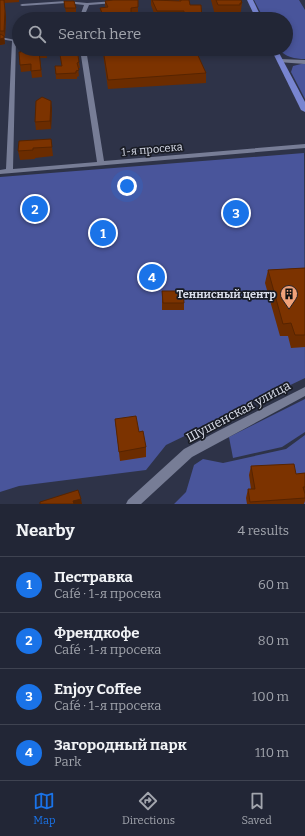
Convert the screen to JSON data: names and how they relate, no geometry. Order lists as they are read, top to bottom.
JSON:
{
  "streets": {
    "street": ["1-я просека", "Шушенская улица"]
  },
  "places": {
    "building": ["Теннисный центр"]
  },
  "page": {
    "search": "Search here",
    "pins": [
      "2",
      "3",
      "1",
      "4"
    ],
    "heading": ["Nearby", "4 results"],
    "list": [
      {
        "mark": "1",
        "name": "Пестравка",
        "note": "Café · 1-я просека",
        "value": "60 m"
      },
      {
        "mark": "2",
        "name": "Френдкофе",
        "note": "Café · 1-я просека",
        "value": "80 m"
      },
      {
        "mark": "3",
        "name": "Enjoy Coffee",
        "note": "Café · 1-я просека",
        "value": "100 m"
      },
      {
        "mark": "4",
        "name": "Загородный парк",
        "note": "Park",
        "value": "110 m"
      }
    ],
    "nav": ["Map", "Directions", "Saved"]
  }
}
